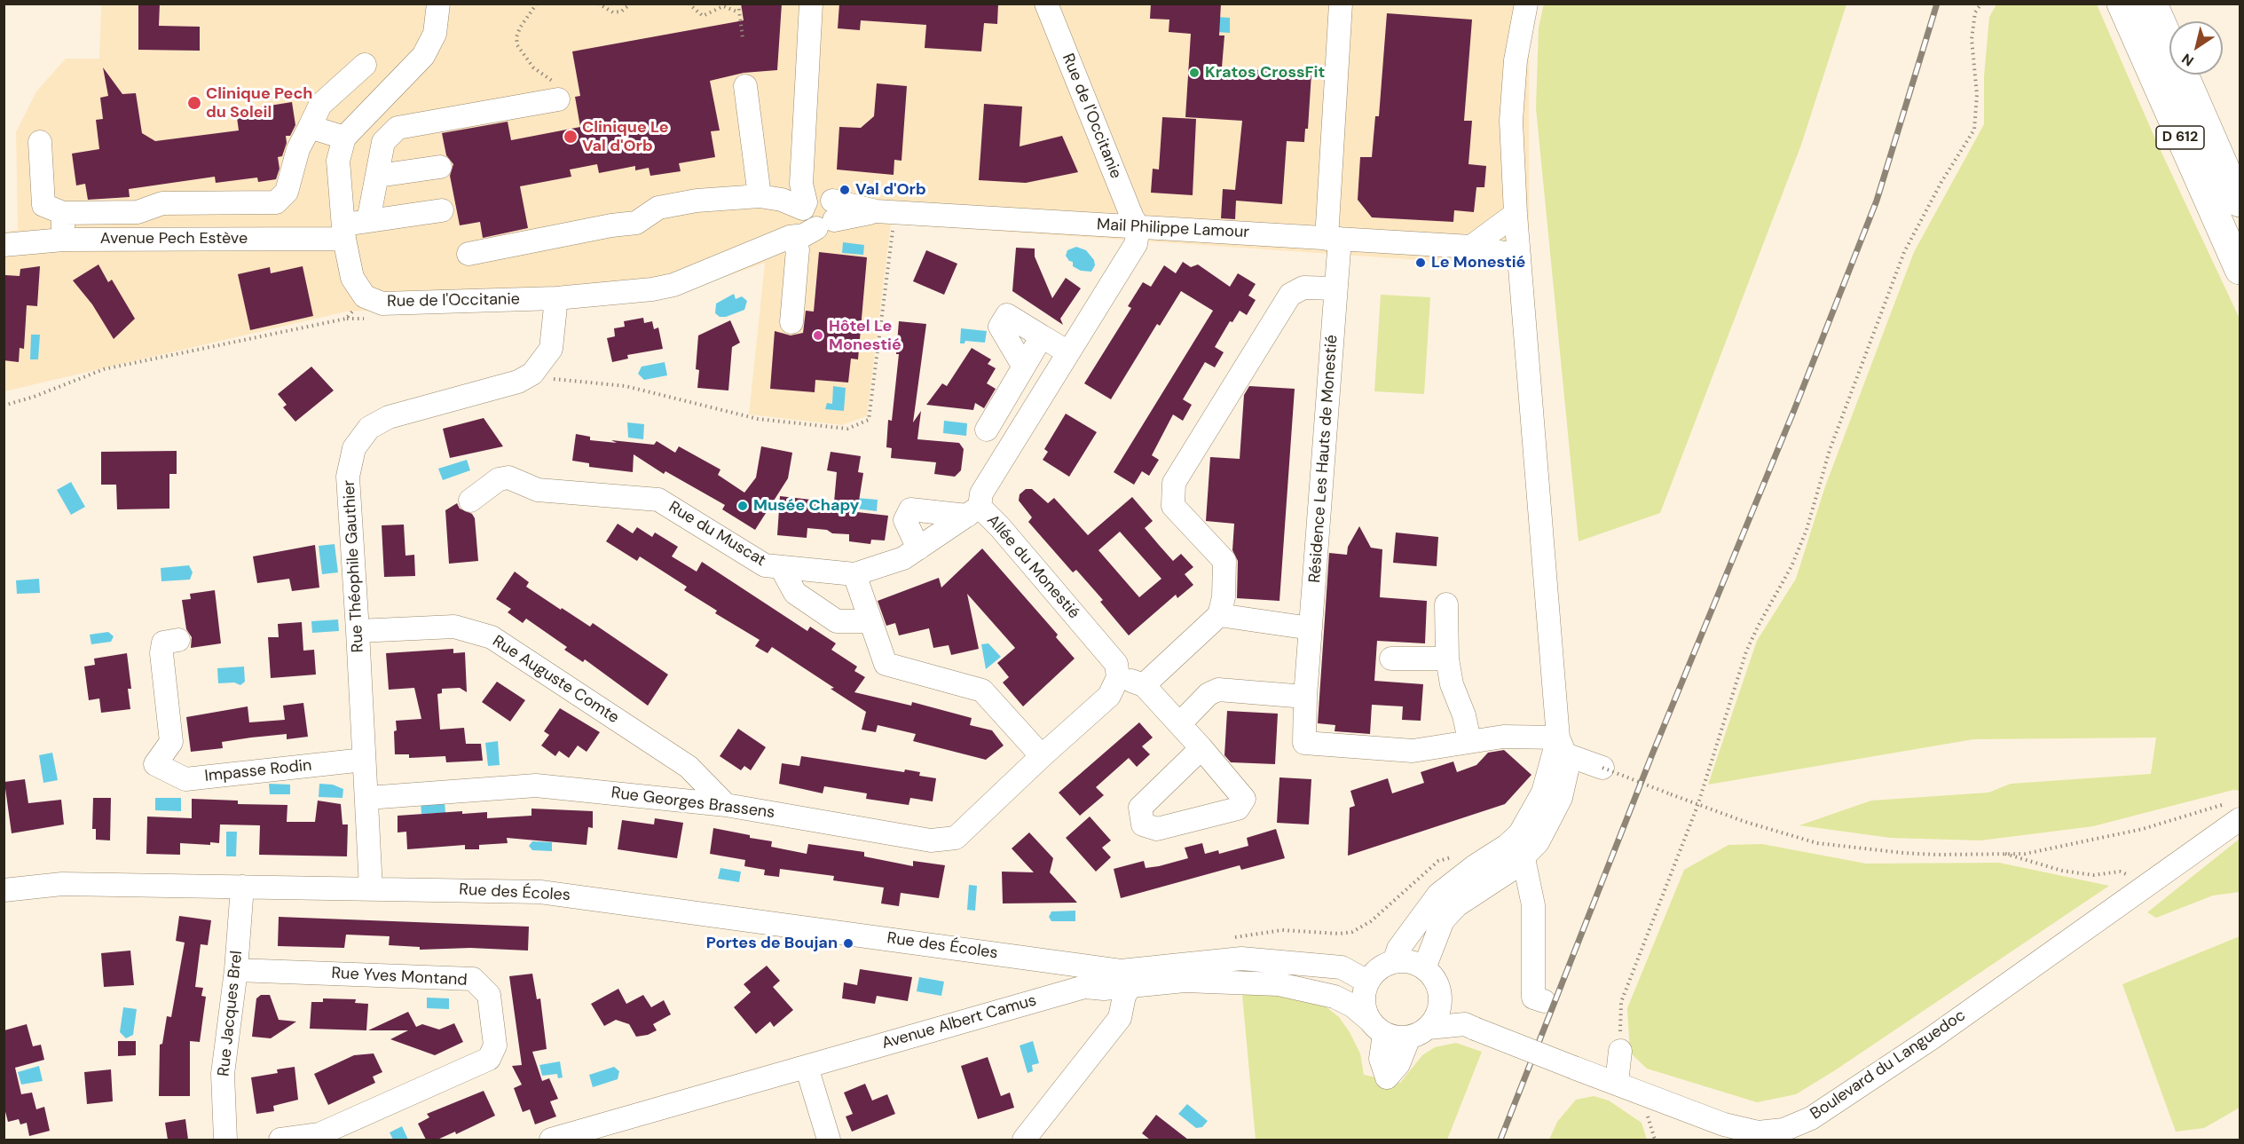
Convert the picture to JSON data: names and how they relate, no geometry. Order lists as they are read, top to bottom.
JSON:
{
  "streets": {
    "highway": ["D 612"],
    "street": [
      "Rue de l'Occitanie",
      "Mail Philippe Lamour",
      "Avenue Pech Estève",
      "Résidence Les Hauts de Monestié",
      "Rue du Muscat",
      "Rue Théophile Gauthier",
      "Allée du Monestié",
      "Rue Auguste Comte",
      "Impasse Rodin",
      "Rue Georges Brassens",
      "Rue des Écoles",
      "Rue Yves Montand",
      "Rue Jacques Brel",
      "Avenue Albert Camus",
      "Boulevard du Languedoc"
    ]
  },
  "crossings": [
    ["Rue de l'Occitanie", "Mail Philippe Lamour"],
    ["Rue de l'Occitanie", "Avenue Pech Estève"],
    ["Rue de l'Occitanie", "Rue Théophile Gauthier"],
    ["Rue de l'Occitanie", "Allée du Monestié"],
    ["Mail Philippe Lamour", "Résidence Les Hauts de Monestié"],
    ["Mail Philippe Lamour", "Allée du Monestié"],
    ["Rue du Muscat", "Allée du Monestié"],
    ["Rue Théophile Gauthier", "Rue Auguste Comte"],
    ["Rue Théophile Gauthier", "Impasse Rodin"],
    ["Rue Théophile Gauthier", "Rue Georges Brassens"],
    ["Rue Théophile Gauthier", "Rue des Écoles"],
    ["Rue Auguste Comte", "Rue Georges Brassens"],
    ["Rue des Écoles", "Rue Jacques Brel"],
    ["Rue des Écoles", "Avenue Albert Camus"],
    ["Rue Yves Montand", "Rue Jacques Brel"],
    ["Avenue Albert Camus", "Boulevard du Languedoc"]
  ],
  "places": [
    "Kratos CrossFit",
    "Clinique Pech du Soleil",
    "Clinique Le Val d'Orb",
    "Val d'Orb",
    "Le Monestié",
    "Hôtel Le Monestié",
    "Musée Chapy",
    "Portes de Boujan"
  ],
  "north": "bottom left"
}
